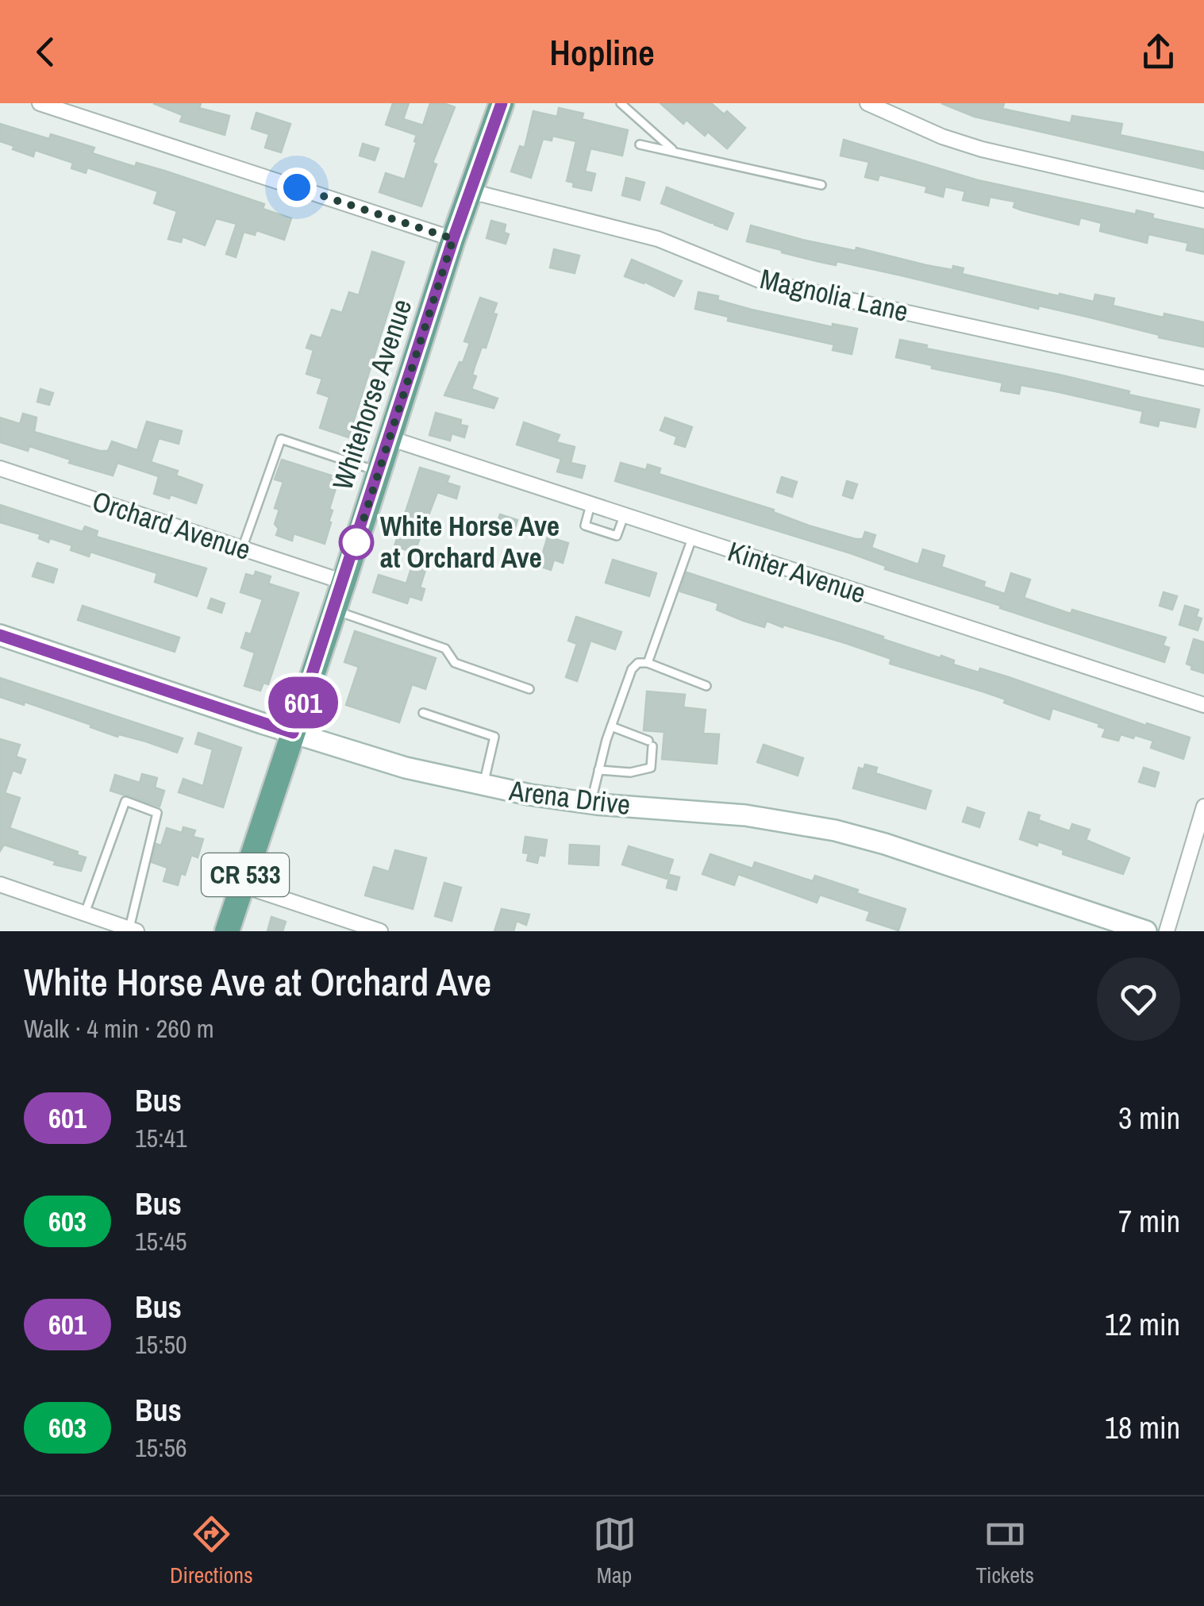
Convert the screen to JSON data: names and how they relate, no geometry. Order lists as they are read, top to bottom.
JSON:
{
  "streets": {
    "main road": ["Whitehorse Avenue", "Arena Drive", "CR 533"],
    "street": ["Magnolia Lane", "Orchard Avenue", "Kinter Avenue"]
  },
  "crossings": [
    ["Magnolia Lane", "Whitehorse Avenue"],
    ["Whitehorse Avenue", "Orchard Avenue"],
    ["Whitehorse Avenue", "Kinter Avenue"],
    ["Whitehorse Avenue", "Arena Drive"]
  ],
  "places": ["White Horse Ave at Orchard Ave"],
  "lines": ["bus line 601"],
  "page": {
    "header": "Hopline",
    "on_map": "601",
    "heading": ["White Horse Ave at Orchard Ave", "Walk · 4 min · 260 m"],
    "list": [
      {
        "mark": "601",
        "name": "Bus",
        "note": "15:41",
        "value": "3 min"
      },
      {
        "mark": "603",
        "name": "Bus",
        "note": "15:45",
        "value": "7 min"
      },
      {
        "mark": "601",
        "name": "Bus",
        "note": "15:50",
        "value": "12 min"
      },
      {
        "mark": "603",
        "name": "Bus",
        "note": "15:56",
        "value": "18 min"
      }
    ],
    "tabs": ["Directions", "Map", "Tickets"]
  }
}
